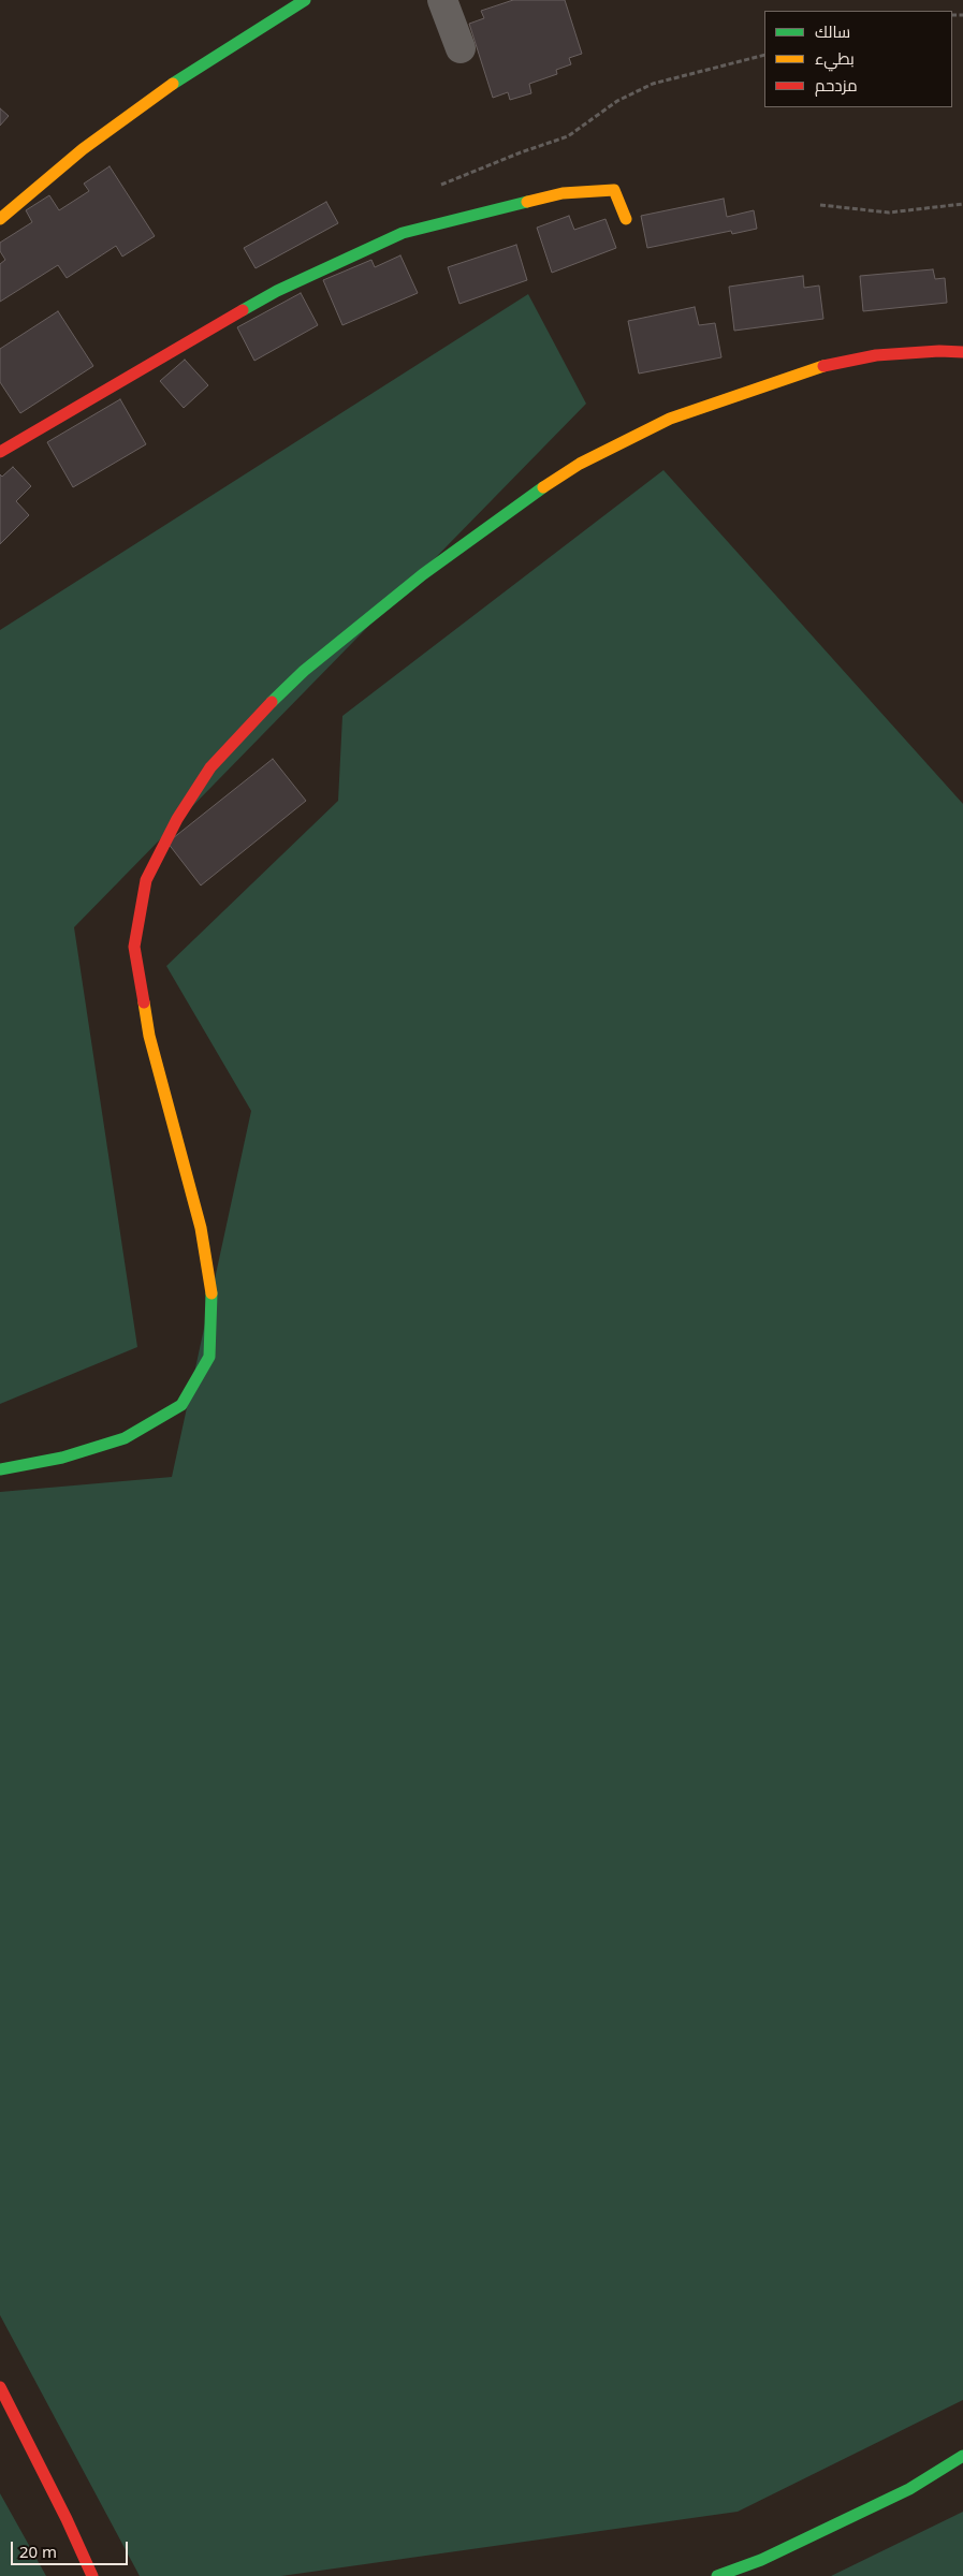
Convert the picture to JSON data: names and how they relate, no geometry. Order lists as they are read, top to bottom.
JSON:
{
  "legend": ["سالك", "بطيء", "مزدحم"],
  "scale_bar": "20 m"
}
